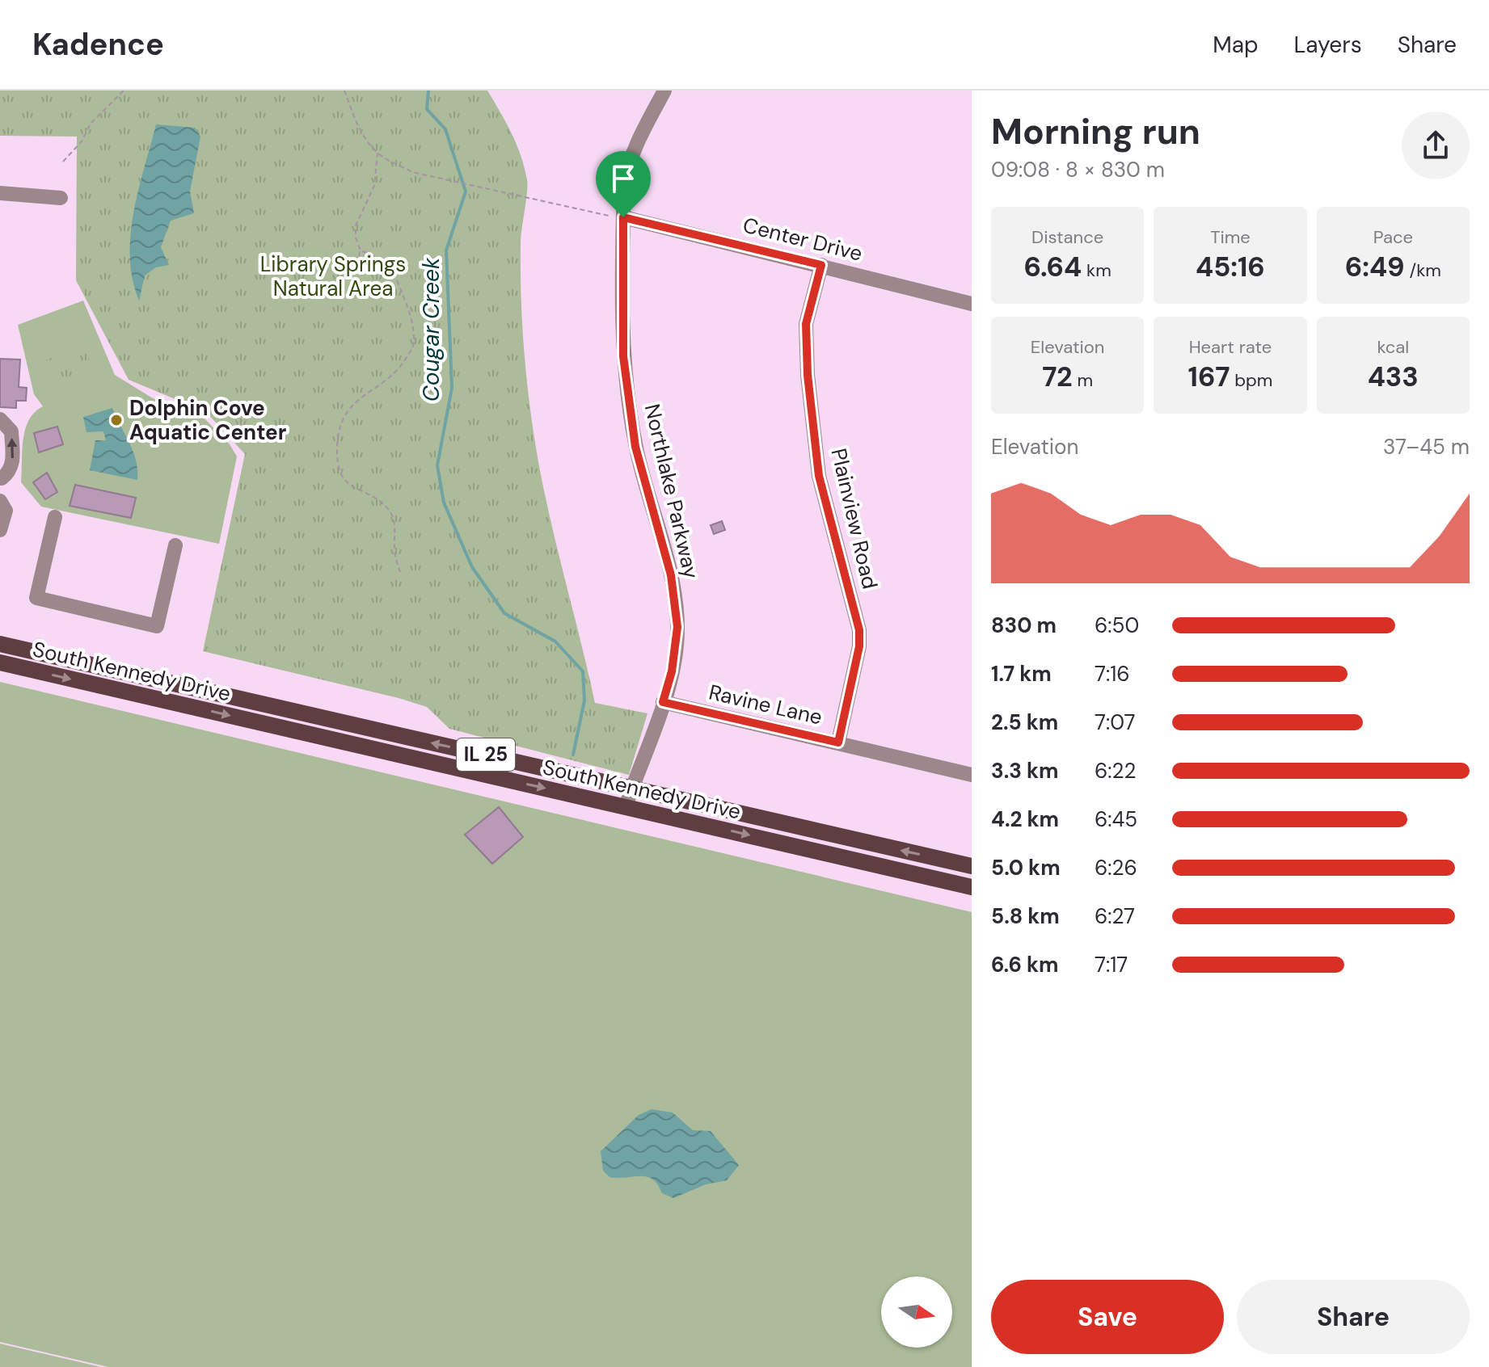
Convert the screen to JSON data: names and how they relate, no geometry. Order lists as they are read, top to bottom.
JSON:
{
  "streets": {
    "main road": ["South Kennedy Drive", "IL 25"],
    "street": [
      "Center Drive",
      "Northlake Parkway",
      "Plainview Road",
      "Ravine Lane"
    ]
  },
  "crossings": [
    ["Center Drive", "Northlake Parkway"],
    ["Center Drive", "Plainview Road"],
    ["Northlake Parkway", "South Kennedy Drive"],
    ["Northlake Parkway", "Ravine Lane"],
    ["Plainview Road", "Ravine Lane"]
  ],
  "water": ["Cougar Creek"],
  "parks": ["Library Springs Natural Area"],
  "places": ["Dolphin Cove Aquatic Center"],
  "north": "right",
  "page": {
    "header": "Kadence",
    "nav": ["Map", "Layers", "Share"],
    "heading": ["Morning run", "09:08 · 8 × 830 m"],
    "stats": [
      ["Distance", "6.64 km"],
      ["Time", "45:16"],
      ["Pace", "6:49 /km"],
      ["Elevation", "72 m"],
      ["Heart rate", "167 bpm"],
      ["kcal", "433"]
    ],
    "chart": ["Elevation", "37–45 m"],
    "list": [
      {
        "name": "830 m",
        "note": "6:50"
      },
      {
        "name": "1.7 km",
        "note": "7:16"
      },
      {
        "name": "2.5 km",
        "note": "7:07"
      },
      {
        "name": "3.3 km",
        "note": "6:22"
      },
      {
        "name": "4.2 km",
        "note": "6:45"
      },
      {
        "name": "5.0 km",
        "note": "6:26"
      },
      {
        "name": "5.8 km",
        "note": "6:27"
      },
      {
        "name": "6.6 km",
        "note": "7:17"
      }
    ],
    "buttons": ["Save", "Share"]
  }
}
